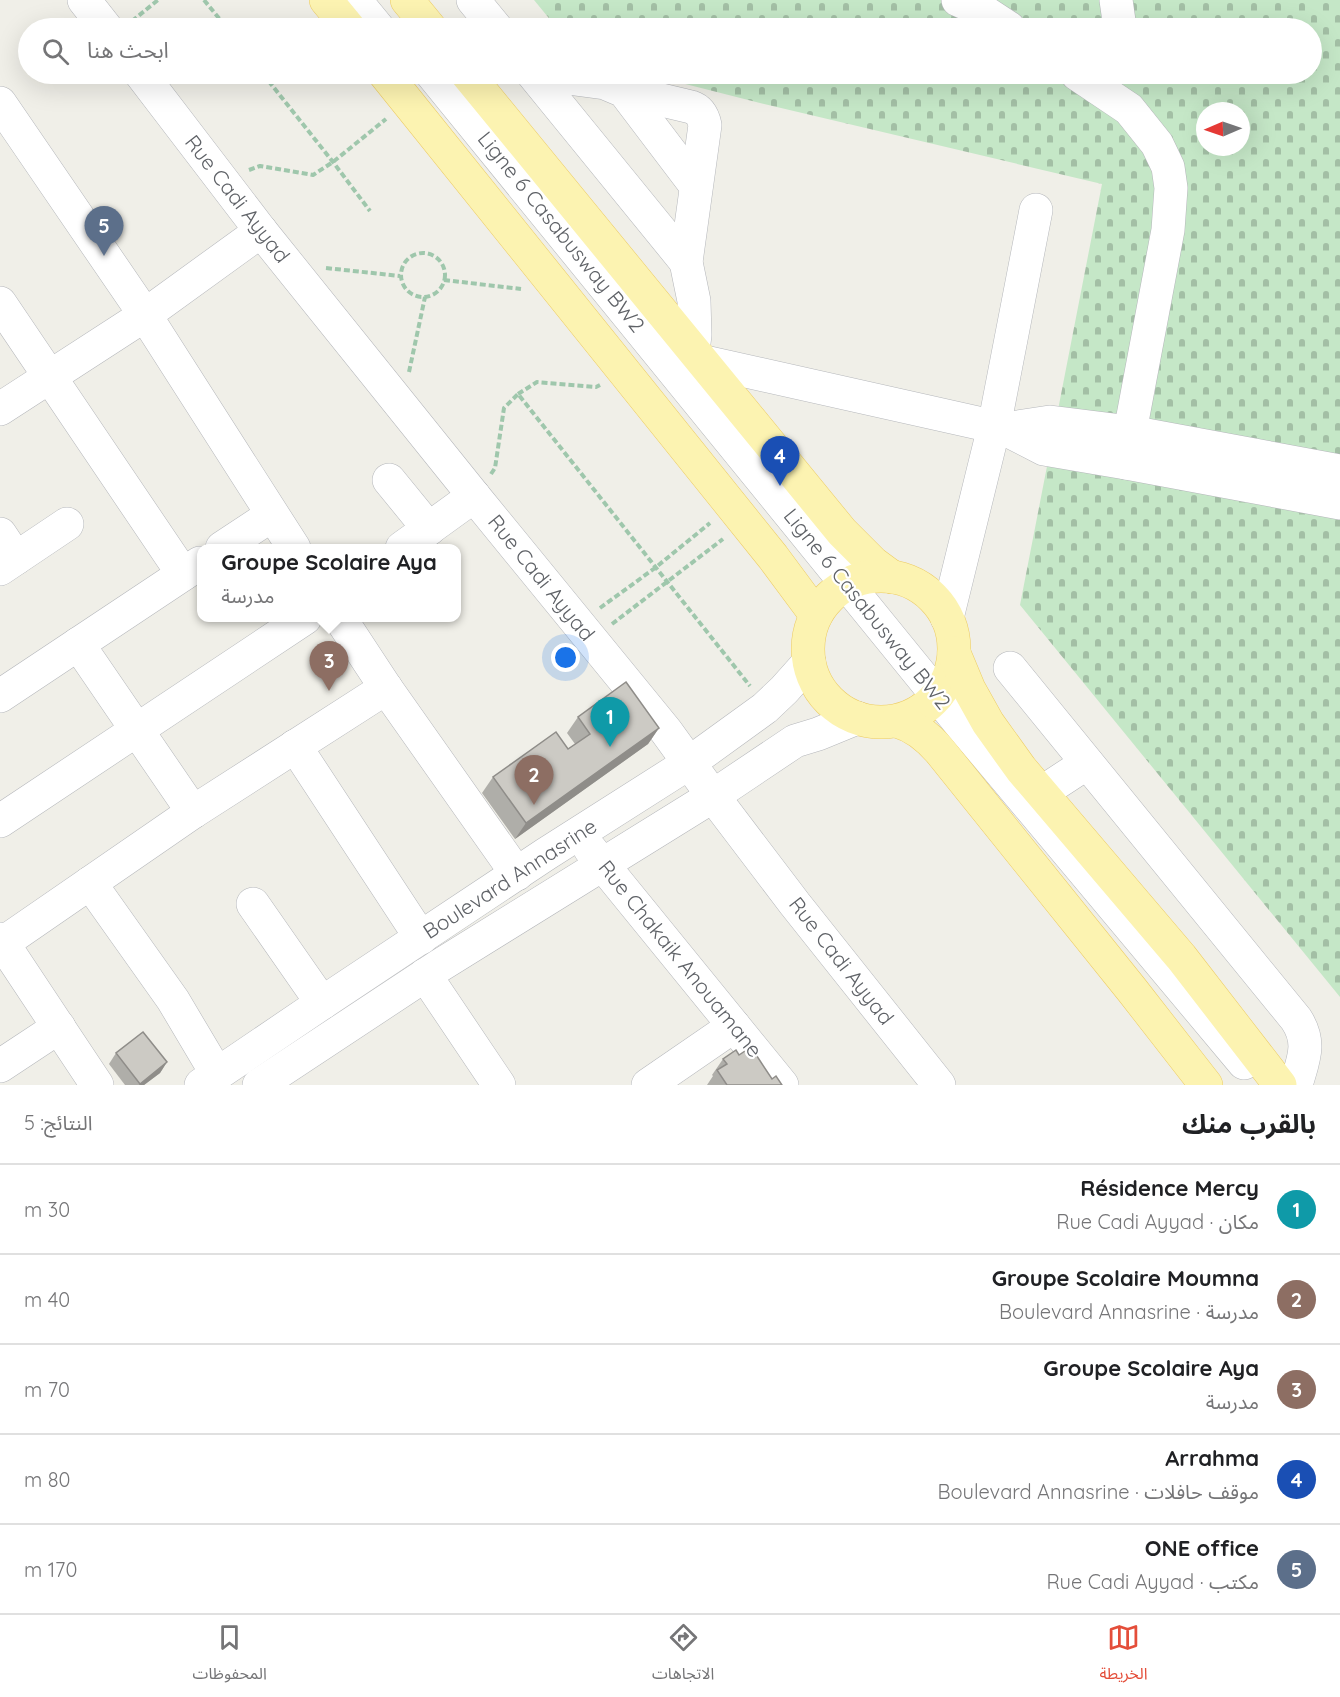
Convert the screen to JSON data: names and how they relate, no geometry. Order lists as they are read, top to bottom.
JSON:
{
  "streets": {
    "street": [
      "Rue Cadi Ayyad",
      "Ligne 6 Casabusway BW2",
      "Boulevard Annasrine",
      "Rue Chakaik Anouamane"
    ]
  },
  "crossings": [
    ["Rue Cadi Ayyad", "Boulevard Annasrine"],
    ["Boulevard Annasrine", "Rue Chakaik Anouamane"]
  ],
  "north": "left",
  "page": {
    "search": "ابحث هنا",
    "pins": [
      "5",
      "4",
      "3",
      "1",
      "2"
    ],
    "popup": ["Groupe Scolaire Aya", "مدرسة"],
    "heading": ["بالقرب منك", "النتائج: 5"],
    "list": [
      {
        "mark": "1",
        "name": "Résidence Mercy",
        "note": "مكان · Rue Cadi Ayyad",
        "value": "30 m"
      },
      {
        "mark": "2",
        "name": "Groupe Scolaire Moumna",
        "note": "مدرسة · Boulevard Annasrine",
        "value": "40 m"
      },
      {
        "mark": "3",
        "name": "Groupe Scolaire Aya",
        "note": "مدرسة",
        "value": "70 m"
      },
      {
        "mark": "4",
        "name": "Arrahma",
        "note": "موقف حافلات · Boulevard Annasrine",
        "value": "80 m"
      },
      {
        "mark": "5",
        "name": "ONE office",
        "note": "مكتب · Rue Cadi Ayyad",
        "value": "170 m"
      }
    ],
    "nav": ["الخريطة", "الاتجاهات", "المحفوظات"]
  }
}
